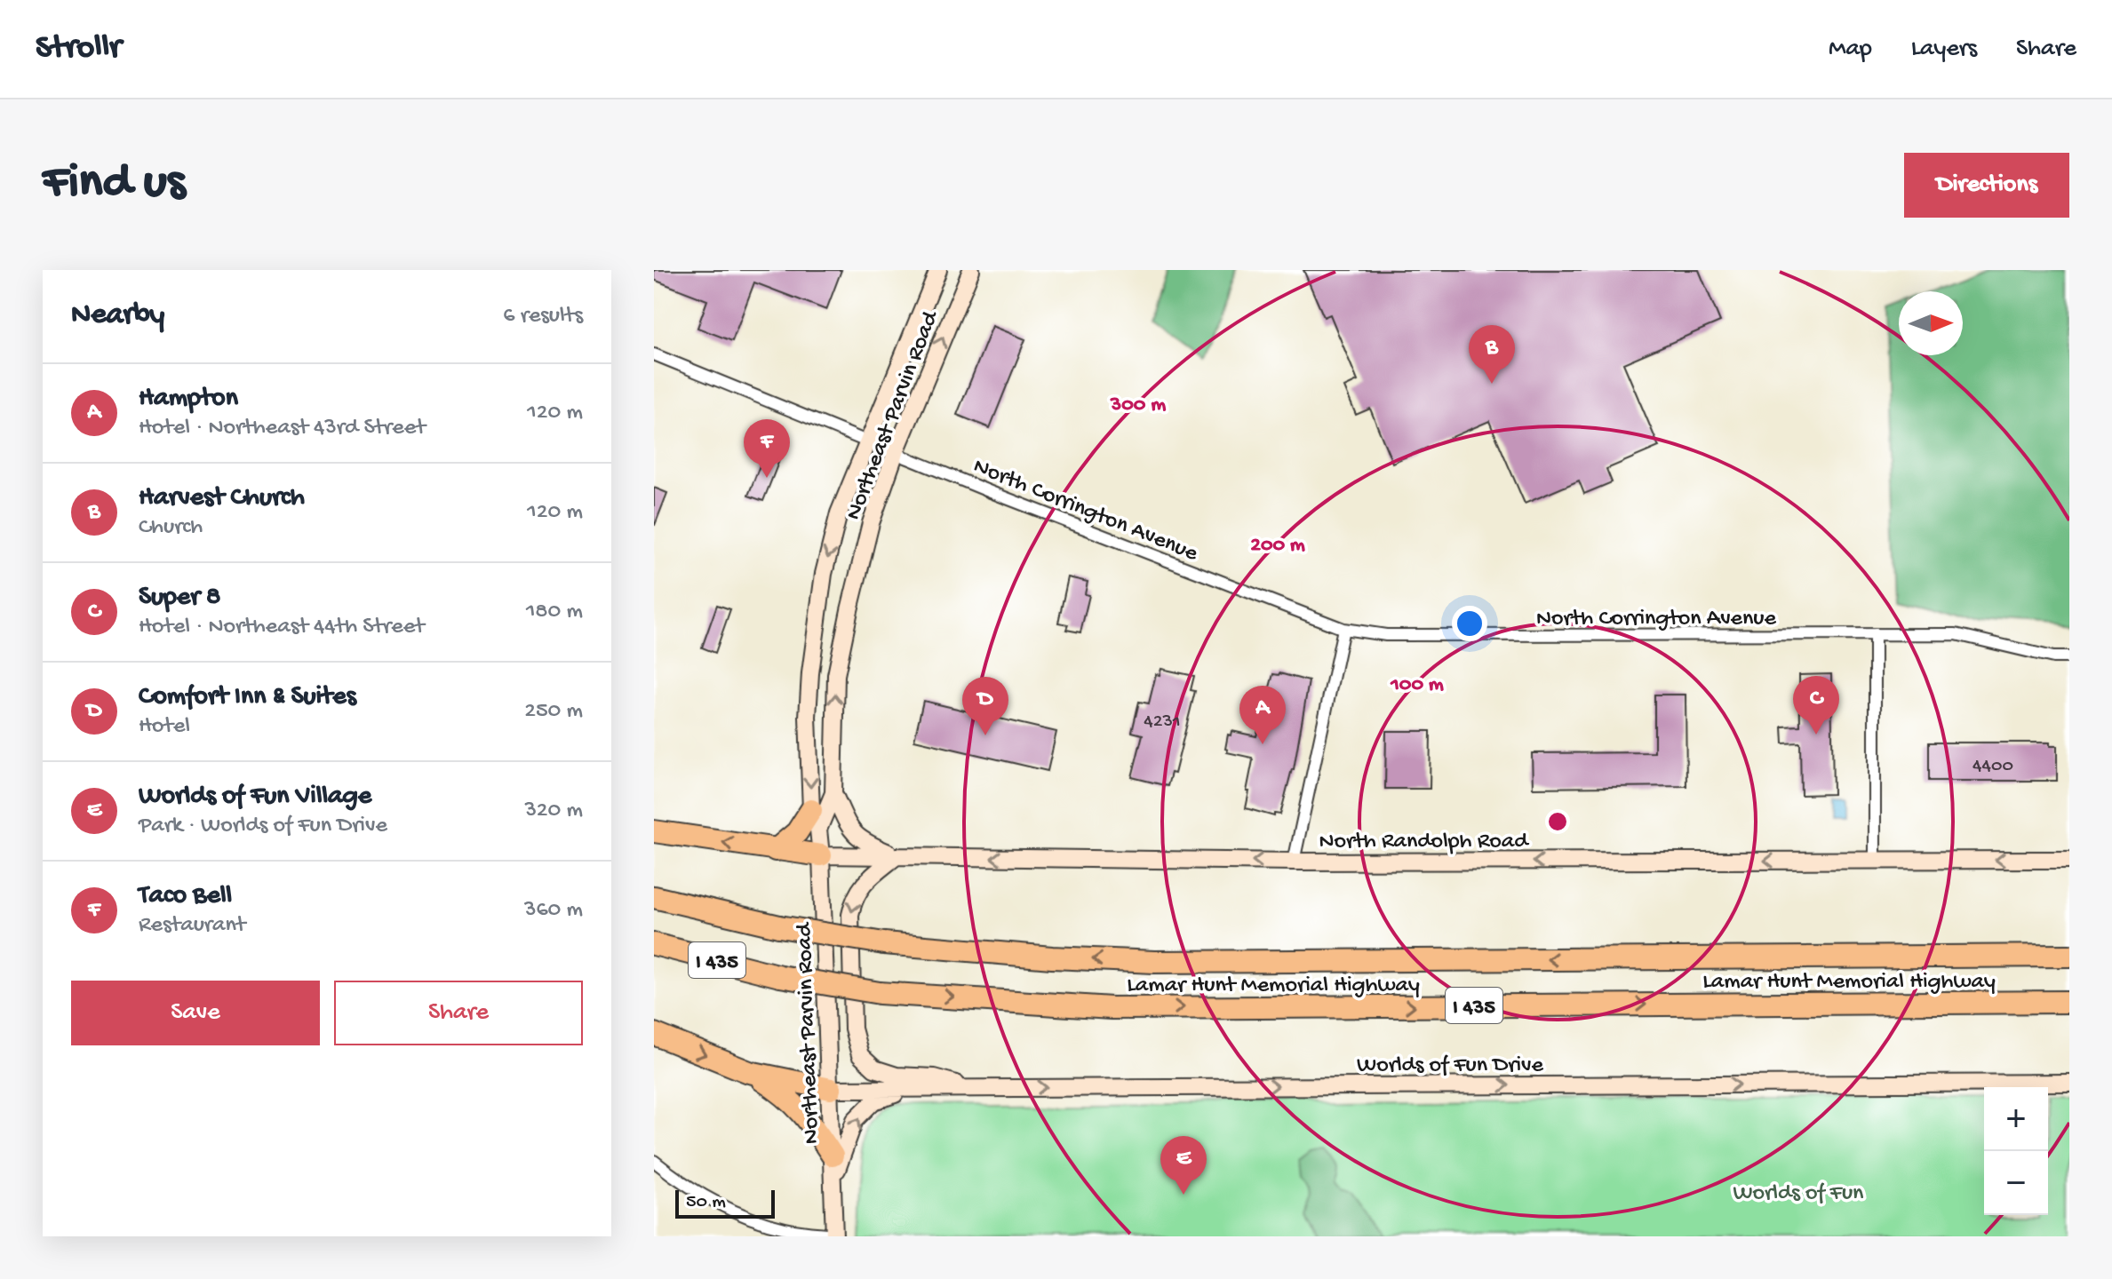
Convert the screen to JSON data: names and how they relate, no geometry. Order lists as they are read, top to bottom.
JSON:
{
  "streets": {
    "highway": ["I 435", "Lamar Hunt Memorial Highway"],
    "main road": ["Northeast Parvin Road", "North Randolph Road", "Worlds of Fun Drive"],
    "street": ["North Corrington Avenue"]
  },
  "crossings": [
    ["Northeast Parvin Road", "North Corrington Avenue"],
    ["Northeast Parvin Road", "North Randolph Road"],
    ["Northeast Parvin Road", "Worlds of Fun Drive"]
  ],
  "one_way": ["North Randolph Road", "Worlds of Fun Drive"],
  "parks": ["Worlds of Fun"],
  "house_numbers": ["4231", "4400"],
  "scale_bar": "50 m",
  "north": "right",
  "page": {
    "header": "Strollr",
    "nav": ["Map", "Layers", "Share"],
    "buttons": [
      "Directions",
      ["Save", "Share"]
    ],
    "title": "Find us",
    "heading": ["Nearby", "6 results"],
    "pins": [
      "B",
      "F",
      "C",
      "D",
      "A",
      "E"
    ],
    "list": [
      {
        "mark": "A",
        "name": "Hampton",
        "note": "Hotel · Northeast 43rd Street",
        "value": "120 m"
      },
      {
        "mark": "B",
        "name": "Harvest Church",
        "note": "Church",
        "value": "120 m"
      },
      {
        "mark": "C",
        "name": "Super 8",
        "note": "Hotel · Northeast 44th Street",
        "value": "180 m"
      },
      {
        "mark": "D",
        "name": "Comfort Inn & Suites",
        "note": "Hotel",
        "value": "250 m"
      },
      {
        "mark": "E",
        "name": "Worlds of Fun Village",
        "note": "Park · Worlds of Fun Drive",
        "value": "320 m"
      },
      {
        "mark": "F",
        "name": "Taco Bell",
        "note": "Restaurant",
        "value": "360 m"
      }
    ],
    "map_buttons": ["+", "−"],
    "scale": "50 m"
  },
  "rings": ["300 m", "200 m", "100 m"]
}
